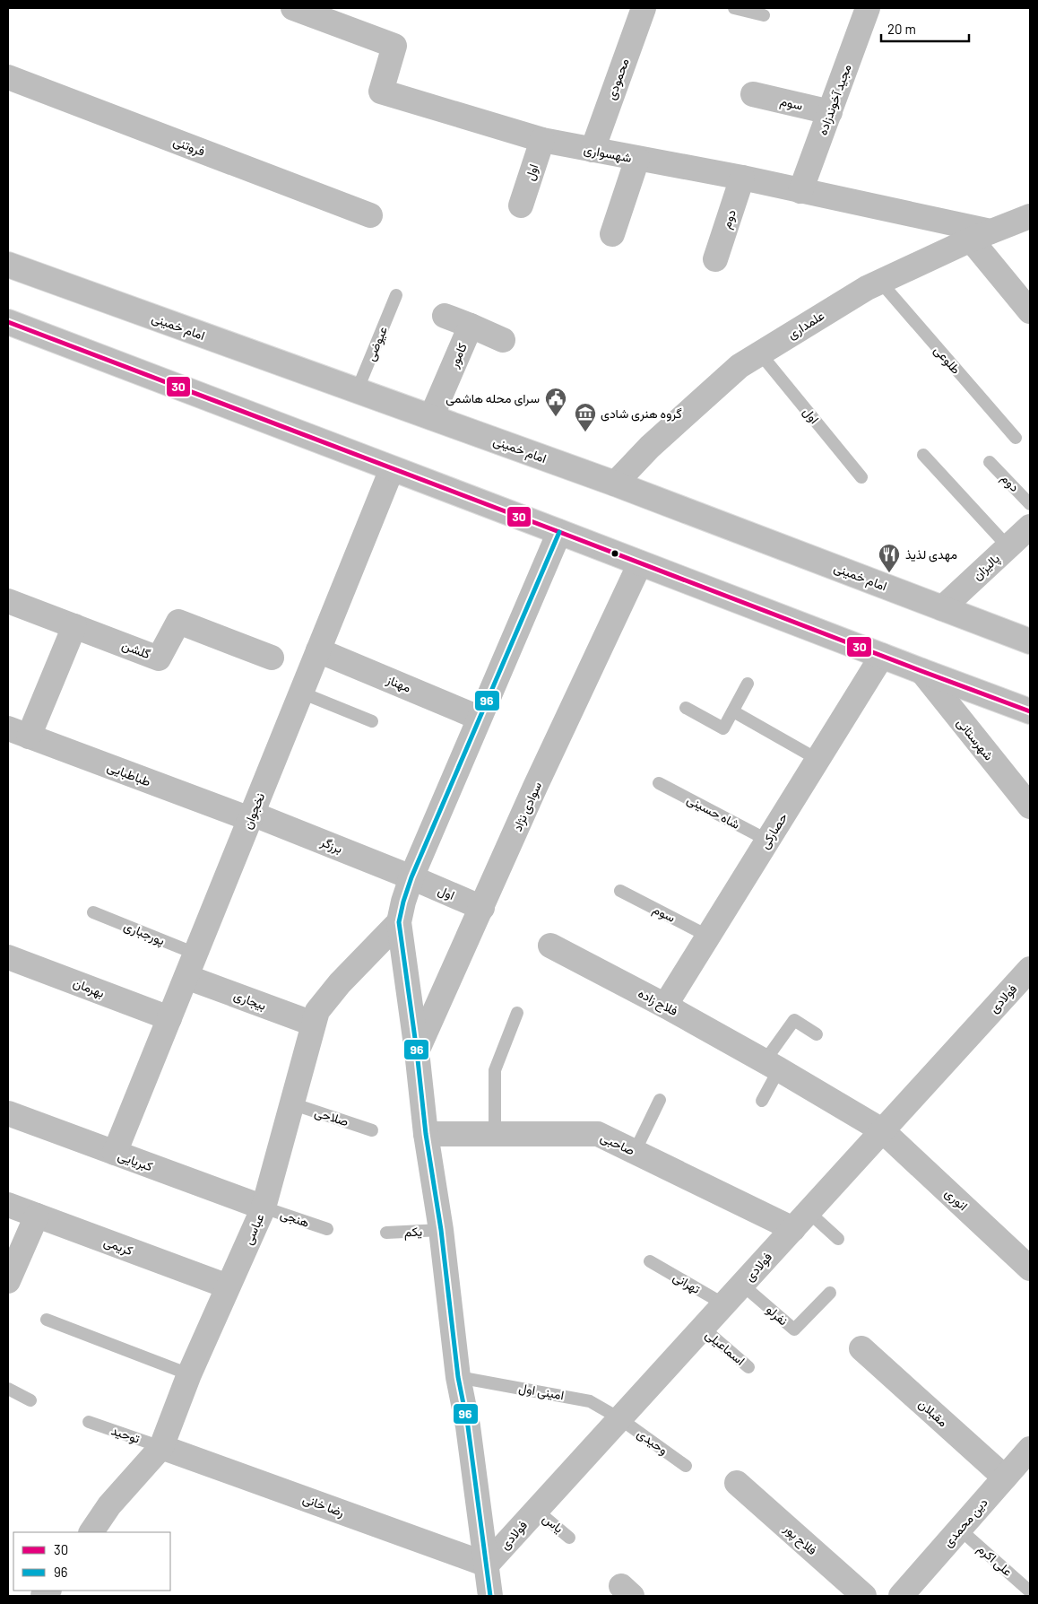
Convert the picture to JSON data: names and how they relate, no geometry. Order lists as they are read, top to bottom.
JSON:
{
  "streets": {
    "street": [
      "محمودی",
      "مجید آخوندزاده",
      "سوم",
      "فروتنی",
      "شهسواری",
      "اول",
      "دوم",
      "علمداری",
      "امام خمینی",
      "کامور",
      "پالیزان",
      "گلشن",
      "مهناز",
      "شهرستانی",
      "طباطبایی",
      "سوادی نژاد",
      "نخجوان",
      "حصارکی",
      "برزگر",
      "بهرمان",
      "فولادی",
      "بیجاری",
      "فلاح زاده",
      "صاحبی",
      "کبریایی",
      "انوری",
      "عباسی",
      "کریمی",
      "مقبلان",
      "رضا خانی",
      "دین محمدی",
      "فلاح پور"
    ],
    "lane": [
      "عیوضی",
      "طلوعی",
      "شاه حسینی",
      "پورجباری",
      "صلاحی",
      "هنجی",
      "یکم",
      "تهرانی",
      "نفرلو",
      "اسماعیلی",
      "امینی اول",
      "توحید",
      "وحیدی",
      "یاس",
      "علی اکرم"
    ]
  },
  "crossings": [
    ["محمودی", "شهسواری"],
    ["مجید آخوندزاده", "سوم"],
    ["مجید آخوندزاده", "شهسواری"],
    ["سوم", "حصارکی"],
    ["شهسواری", "اول"],
    ["شهسواری", "دوم"],
    ["شهسواری", "علمداری"],
    ["اول", "علمداری"],
    ["اول", "سوادی نژاد"],
    ["اول", "برزگر"],
    ["علمداری", "امام خمینی"],
    ["علمداری", "طلوعی"],
    ["امام خمینی", "عیوضی"],
    ["امام خمینی", "کامور"],
    ["امام خمینی", "پالیزان"],
    ["مهناز", "نخجوان"],
    ["طباطبایی", "نخجوان"],
    ["طباطبایی", "برزگر"],
    ["نخجوان", "برزگر"],
    ["نخجوان", "پورجباری"],
    ["نخجوان", "بهرمان"],
    ["نخجوان", "بیجاری"],
    ["نخجوان", "کبریایی"],
    ["شاه حسینی", "حصارکی"],
    ["حصارکی", "فلاح زاده"],
    ["فولادی", "فلاح زاده"],
    ["فولادی", "صاحبی"],
    ["فولادی", "انوری"],
    ["فولادی", "تهرانی"],
    ["فولادی", "نفرلو"],
    ["فولادی", "اسماعیلی"],
    ["فولادی", "امینی اول"],
    ["فولادی", "وحیدی"],
    ["فولادی", "رضا خانی"],
    ["فولادی", "یاس"],
    ["بیجاری", "عباسی"],
    ["فلاح زاده", "انوری"],
    ["صلاحی", "عباسی"],
    ["کبریایی", "هنجی"],
    ["کبریایی", "عباسی"],
    ["هنجی", "عباسی"],
    ["عباسی", "کریمی"],
    ["عباسی", "توحید"],
    ["عباسی", "رضا خانی"],
    ["امینی اول", "وحیدی"],
    ["مقبلان", "دین محمدی"],
    ["توحید", "رضا خانی"],
    ["دین محمدی", "علی اکرم"]
  ],
  "places": {
    "public building": ["سرای محله هاشمی"],
    "museum": ["گروه هنری شادی"],
    "restaurant": ["مهدی لذیذ"]
  },
  "lines": ["transit line 30", "transit line 96"],
  "legend": ["30", "96"],
  "scale_bar": "20 m"
}
